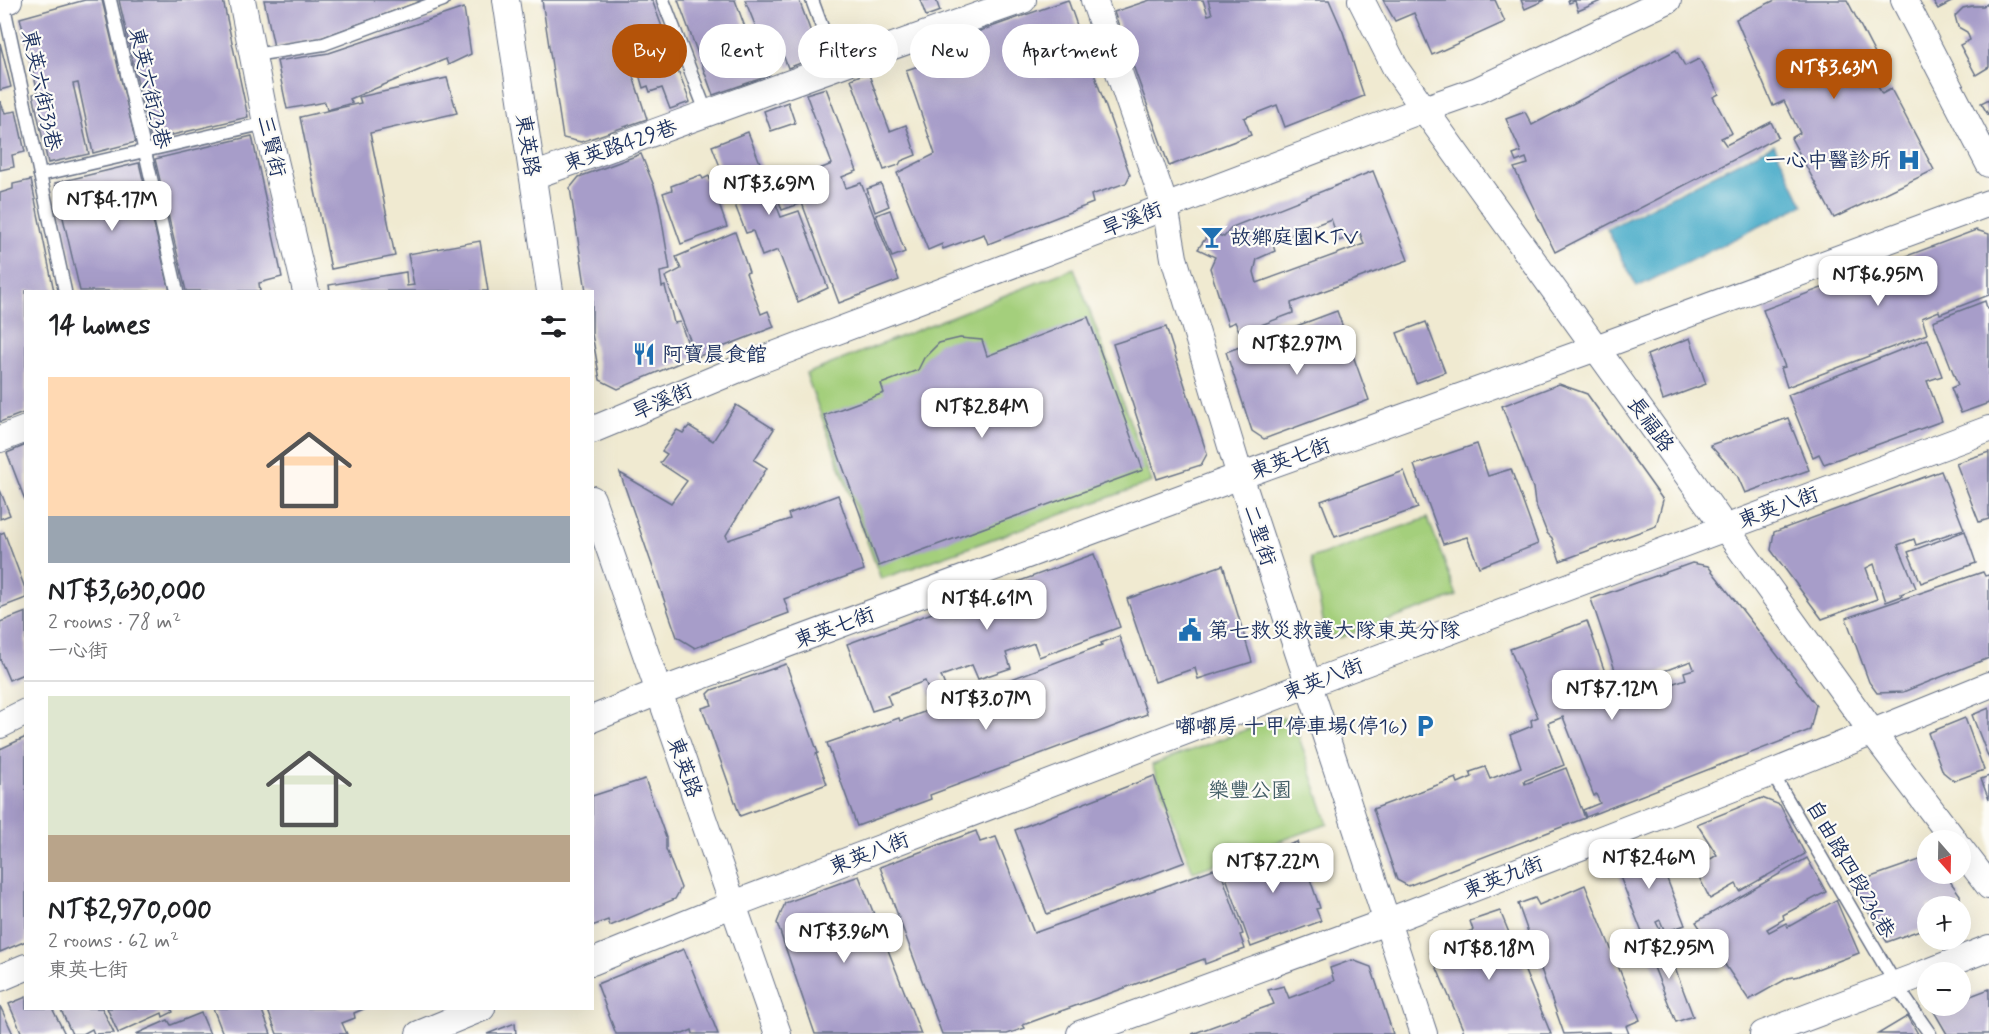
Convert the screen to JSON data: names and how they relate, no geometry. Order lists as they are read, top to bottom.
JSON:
{
  "streets": {
    "street": [
      "東英路",
      "東英路429巷",
      "三賢街",
      "旱溪街",
      "長福路",
      "東英七街",
      "東英八街",
      "二聖街",
      "東英九街"
    ],
    "lane": ["東英六街23巷", "東英六街33巷", "自由路四段236巷"]
  },
  "crossings": [
    ["東英路", "東英路429巷"],
    ["東英路", "東英七街"],
    ["東英路", "東英八街"],
    ["旱溪街", "長福路"],
    ["旱溪街", "二聖街"],
    ["長福路", "東英七街"],
    ["長福路", "東英八街"],
    ["長福路", "東英九街"],
    ["東英七街", "二聖街"],
    ["東英八街", "二聖街"],
    ["二聖街", "東英九街"],
    ["自由路四段236巷", "東英九街"]
  ],
  "parks": ["樂豐公園"],
  "places": {
    "hospital": ["一心中醫診所"],
    "bar": ["故鄉庭園KTV"],
    "restaurant": ["阿寶晨食館"],
    "public building": ["第七救災救護大隊東英分隊"],
    "parking": ["嘟嘟房 十甲停車場(停16)"]
  },
  "north": "bottom",
  "page": {
    "chip": [
      "Buy",
      "Rent",
      "Filters",
      "New",
      "Apartment"
    ],
    "price": [
      "NT$3.63M",
      "NT$3.69M",
      "NT$4.17M",
      "NT$6.95M",
      "NT$2.97M",
      "NT$2.84M",
      "NT$4.61M",
      "NT$7.12M",
      "NT$3.07M",
      "NT$2.46M",
      "NT$7.22M",
      "NT$3.96M",
      "NT$2.95M",
      "NT$8.18M"
    ],
    "heading": "14 homes",
    "list": [
      {
        "name": "NT$3,630,000",
        "note": "2 rooms · 78 m² · 一心街"
      },
      {
        "name": "NT$2,970,000",
        "note": "2 rooms · 62 m² · 東英七街"
      }
    ],
    "map_buttons": ["+", "−"]
  }
}
